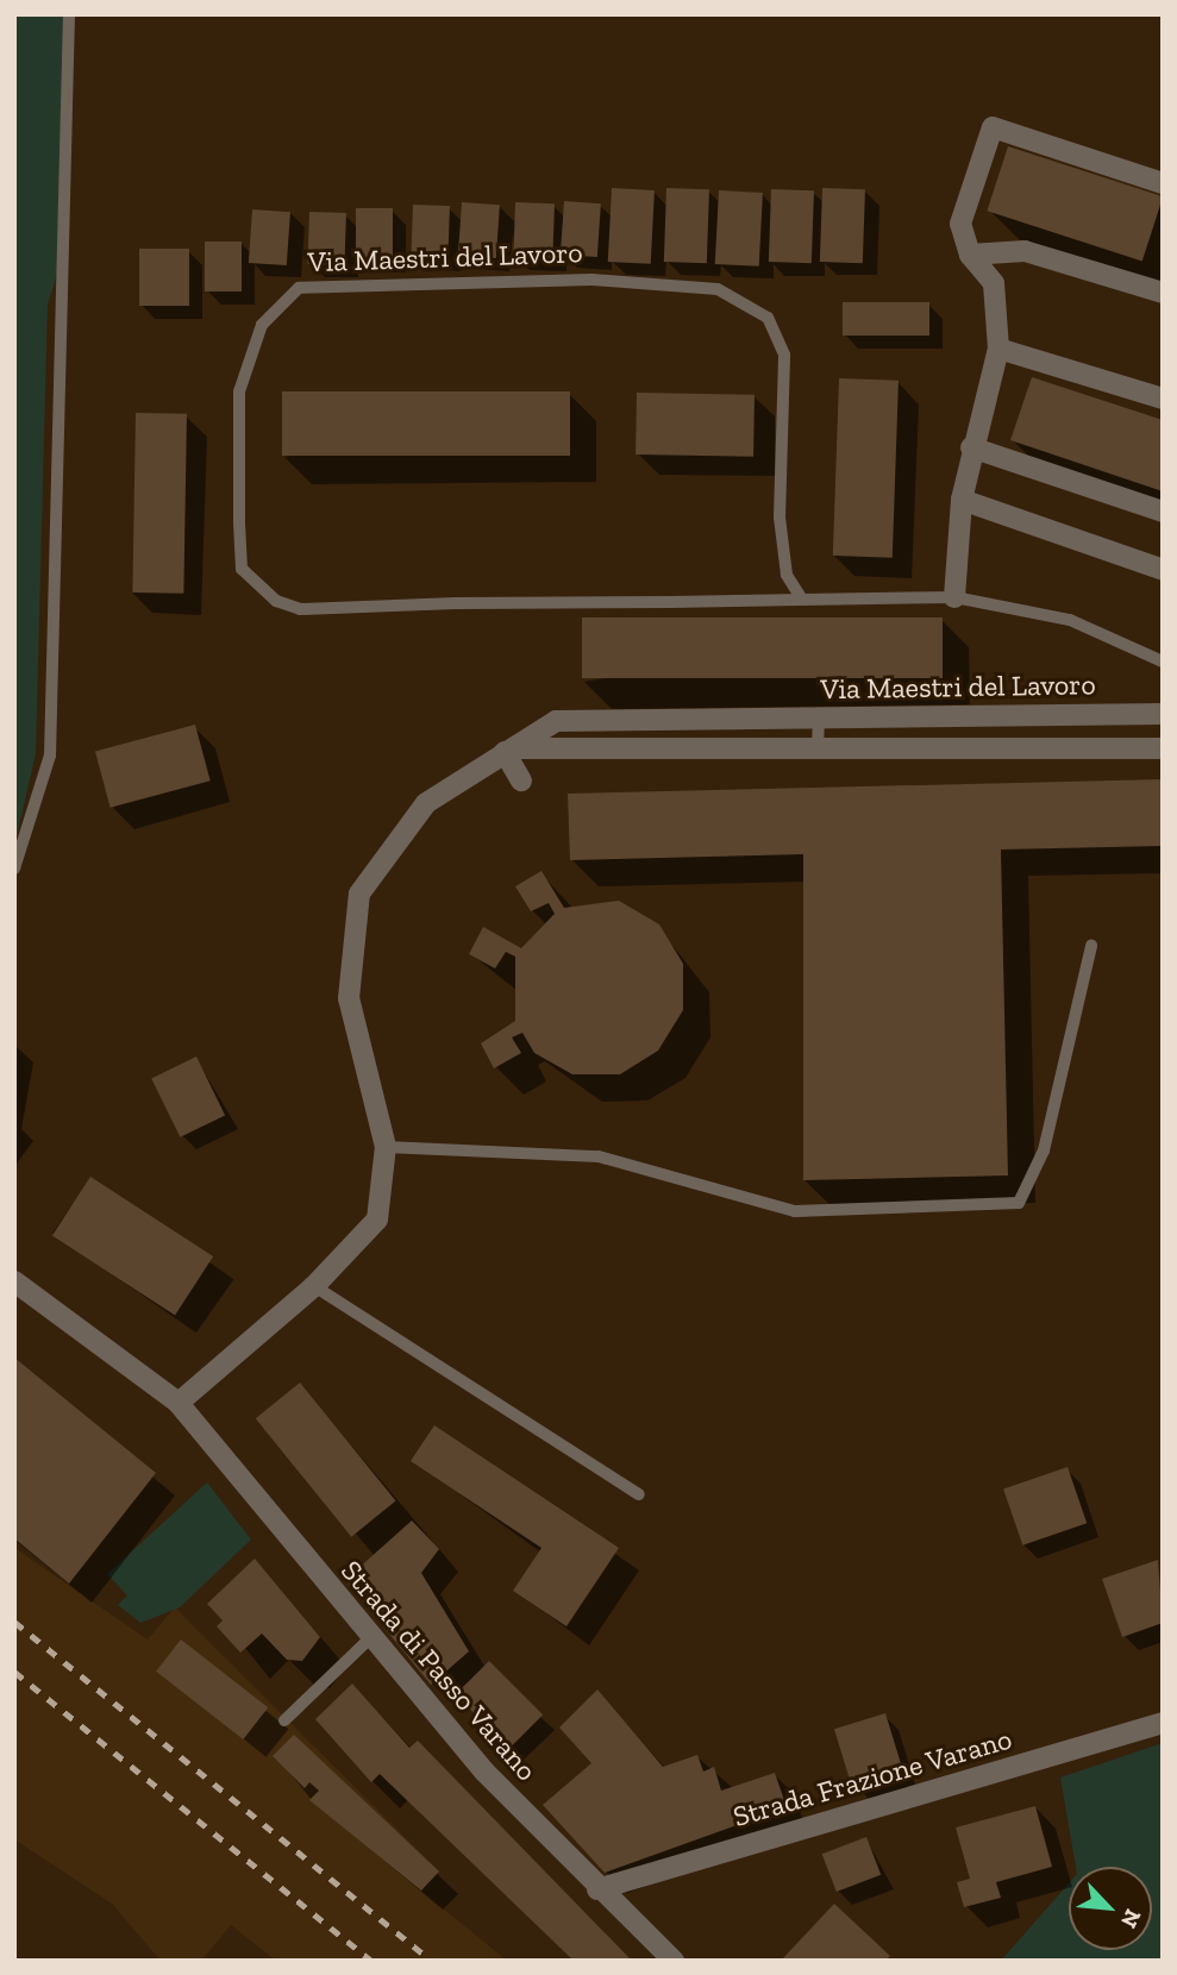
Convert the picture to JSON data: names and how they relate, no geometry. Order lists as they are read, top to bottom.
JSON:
{
  "streets": {
    "street": ["Via Maestri del Lavoro", "Strada di Passo Varano", "Strada Frazione Varano"]
  },
  "crossings": [
    ["Via Maestri del Lavoro", "Strada di Passo Varano"],
    ["Strada di Passo Varano", "Strada Frazione Varano"]
  ],
  "north": "bottom right"
}
